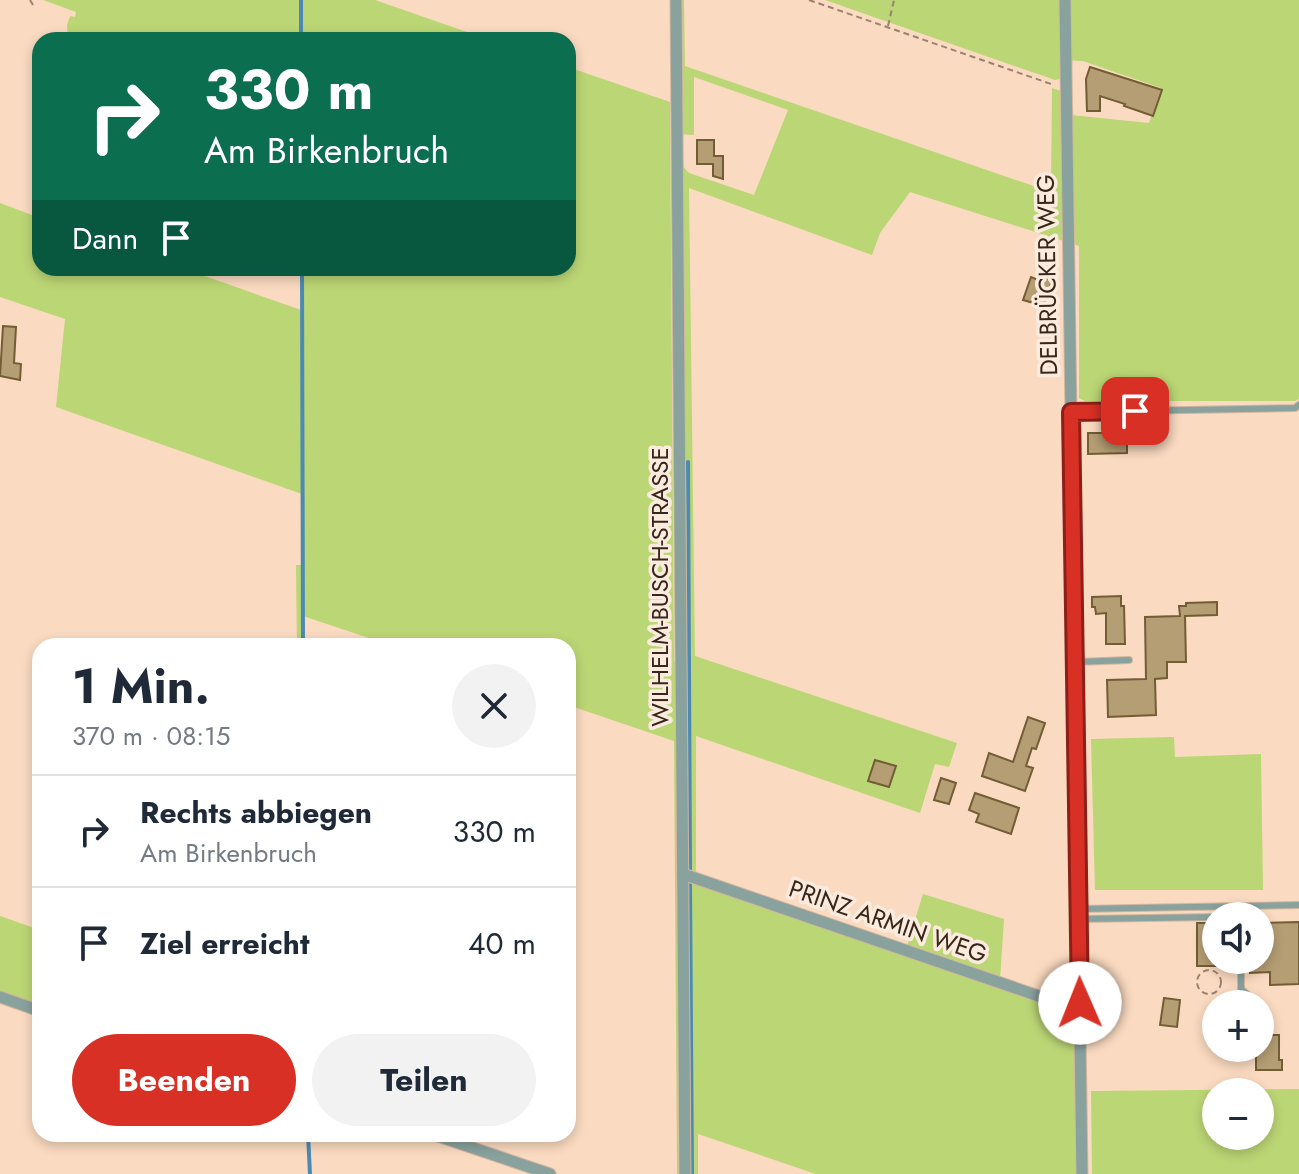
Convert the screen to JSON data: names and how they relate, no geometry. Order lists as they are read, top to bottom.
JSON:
{
  "streets": {
    "street": ["DELBRÜCKER WEG", "WILHELM-BUSCH-STRASSE", "PRINZ ARMIN WEG"]
  },
  "crossings": [
    ["DELBRÜCKER WEG", "PRINZ ARMIN WEG"],
    ["WILHELM-BUSCH-STRASSE", "PRINZ ARMIN WEG"]
  ],
  "page": {
    "turn": ["330 m", "Am Birkenbruch"],
    "then": "Dann",
    "heading": ["1 Min.", "370 m · 08:15"],
    "list": [
      {
        "name": "Rechts abbiegen",
        "note": "Am Birkenbruch",
        "value": "330 m"
      },
      {
        "name": "Ziel erreicht",
        "value": "40 m"
      }
    ],
    "map_buttons": ["+", "−"],
    "buttons": ["Beenden", "Teilen"]
  }
}
